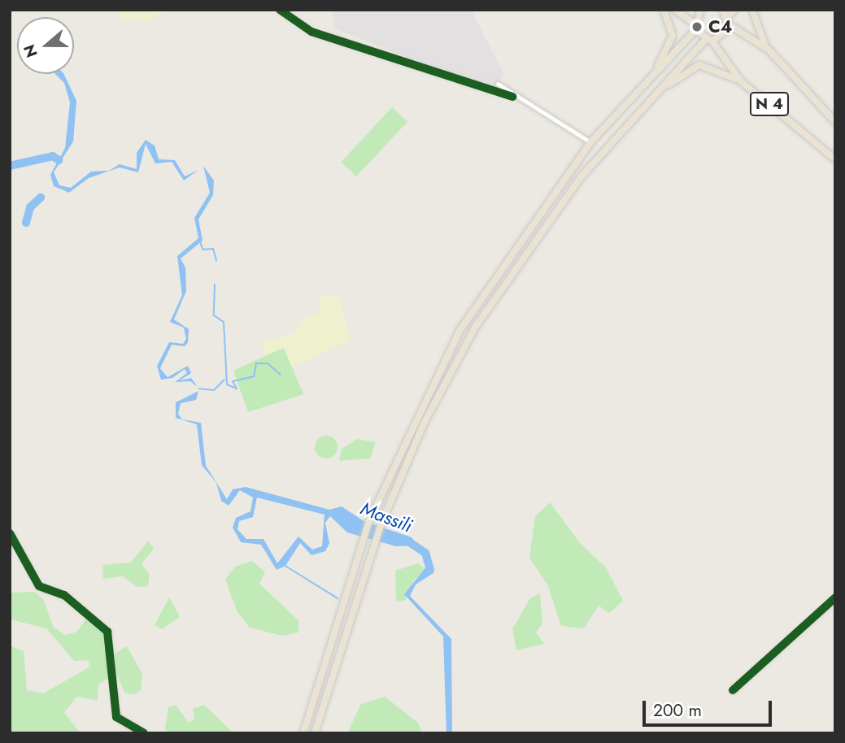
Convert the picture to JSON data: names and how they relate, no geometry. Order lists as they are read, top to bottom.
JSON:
{
  "streets": {
    "highway": ["N 4"]
  },
  "water": ["Massili"],
  "places": ["C4"],
  "scale_bar": "200 m",
  "north": "left"
}
